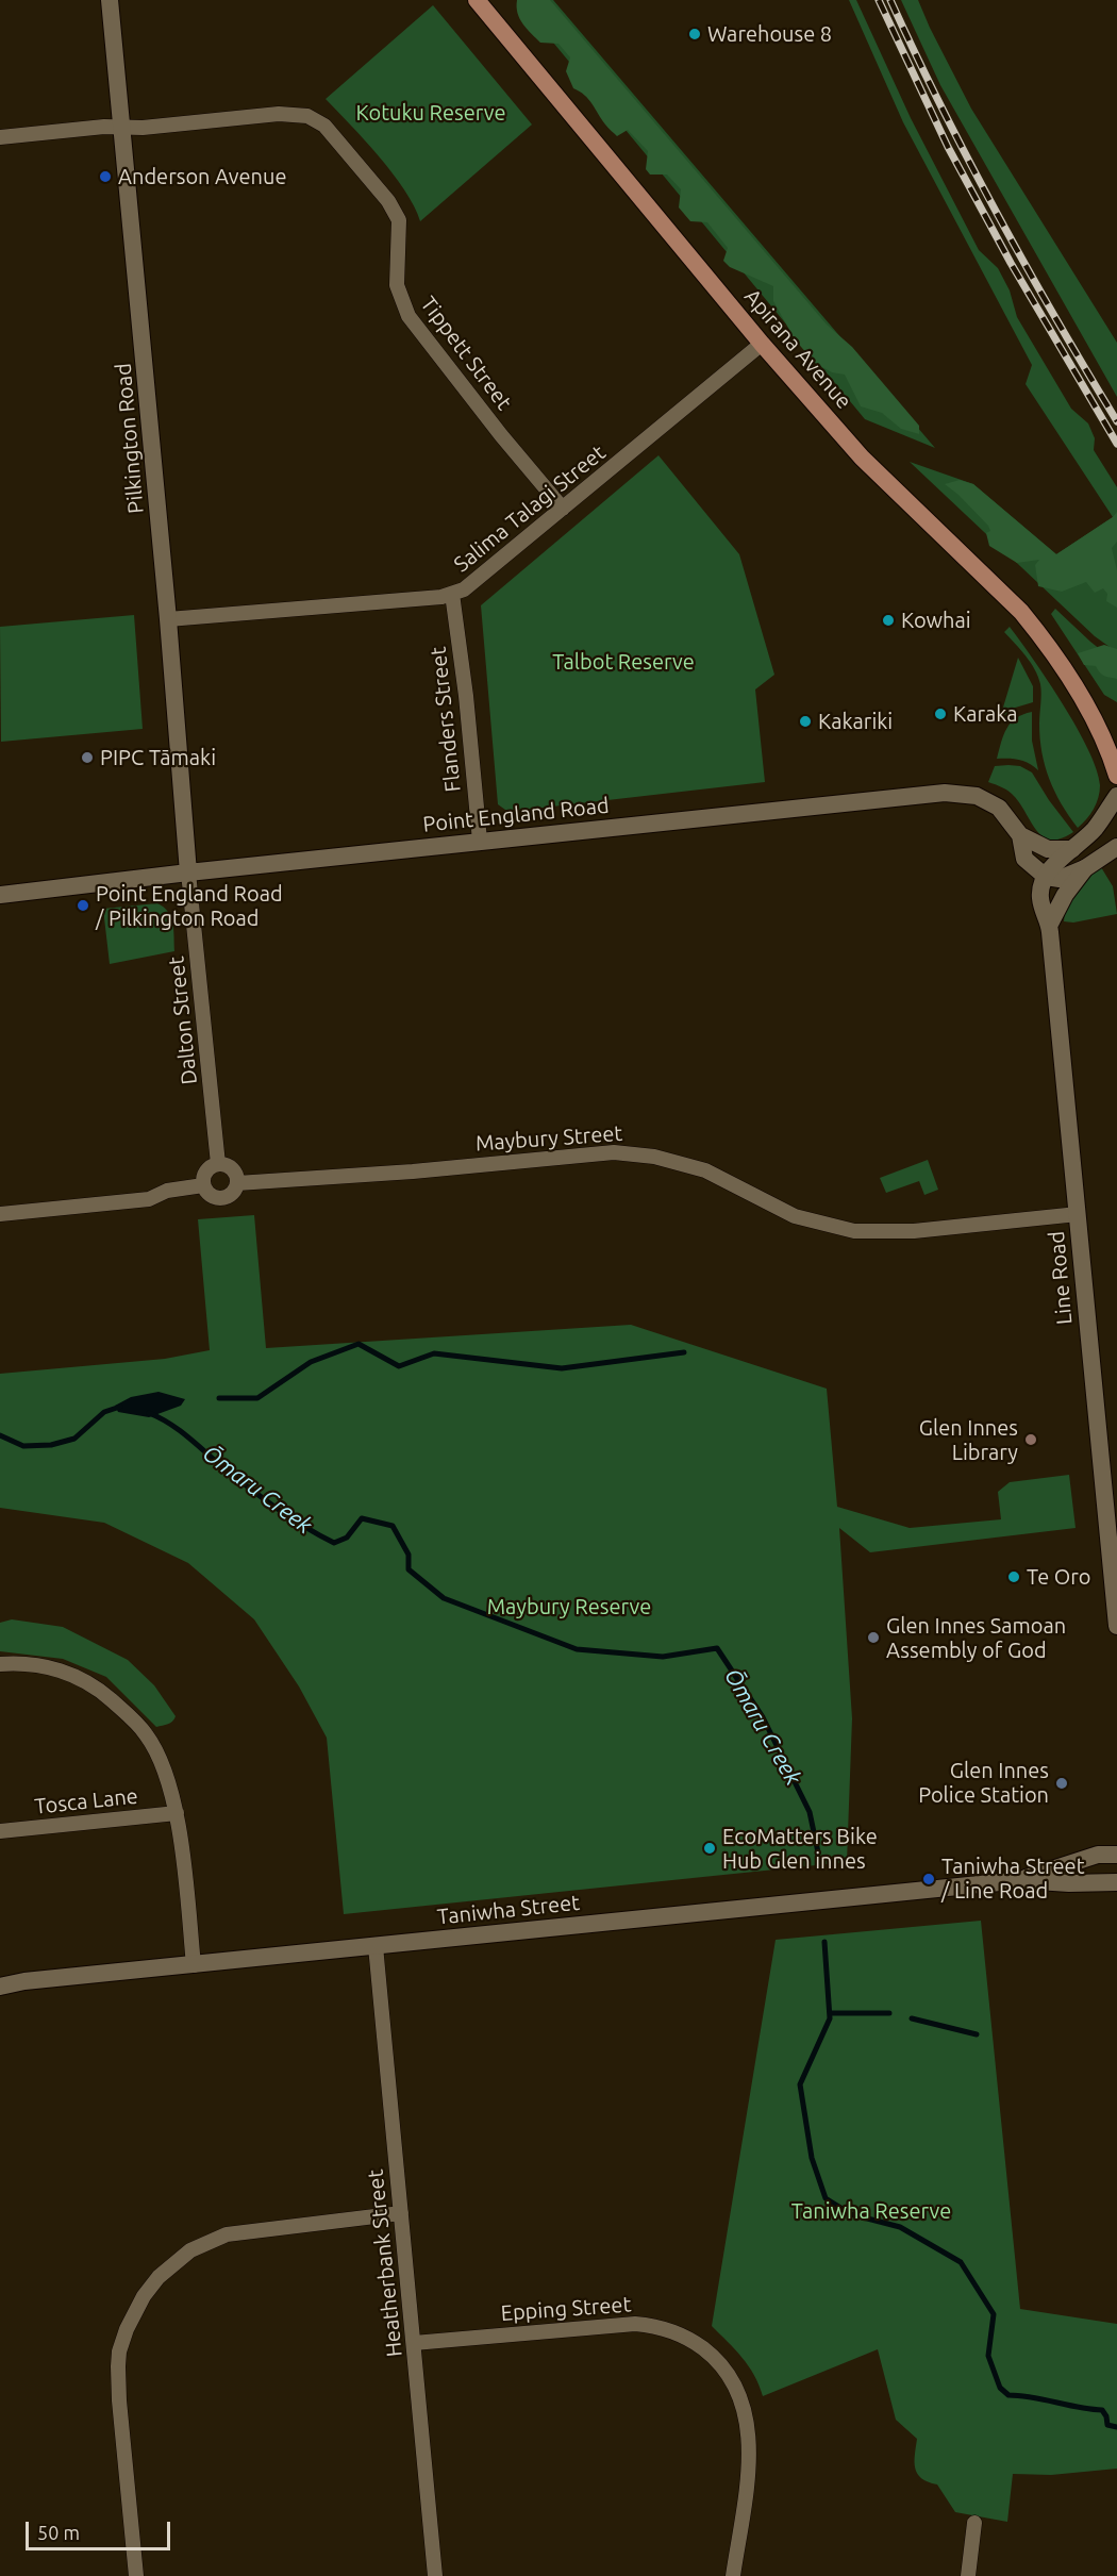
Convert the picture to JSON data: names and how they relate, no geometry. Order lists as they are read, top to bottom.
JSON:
{
  "streets": {
    "main road": [
      "Apirana Avenue",
      "Pilkington Road",
      "Point England Road",
      "Line Road",
      "Taniwha Street"
    ],
    "street": [
      "Tippett Street",
      "Salima Talagi Street",
      "Flanders Street",
      "Dalton Street",
      "Maybury Street",
      "Tosca Lane",
      "Heatherbank Street",
      "Epping Street"
    ]
  },
  "crossings": [
    ["Apirana Avenue", "Salima Talagi Street"],
    ["Tippett Street", "Pilkington Road"],
    ["Tippett Street", "Salima Talagi Street"],
    ["Pilkington Road", "Salima Talagi Street"],
    ["Pilkington Road", "Point England Road"],
    ["Pilkington Road", "Dalton Street"],
    ["Salima Talagi Street", "Flanders Street"],
    ["Flanders Street", "Point England Road"],
    ["Point England Road", "Dalton Street"],
    ["Point England Road", "Line Road"],
    ["Dalton Street", "Maybury Street"],
    ["Maybury Street", "Line Road"],
    ["Taniwha Street", "Heatherbank Street"],
    ["Heatherbank Street", "Epping Street"]
  ],
  "water": ["Ōmaru Creek"],
  "parks": [
    "Kotuku Reserve",
    "Talbot Reserve",
    "Maybury Reserve",
    "Taniwha Reserve"
  ],
  "places": [
    "Warehouse 8",
    "Anderson Avenue",
    "Kowhai",
    "Karaka",
    "Kakariki",
    "PIPC Tāmaki",
    "Point England Road / Pilkington Road",
    "Glen Innes Library",
    "Te Oro",
    "Glen Innes Samoan Assembly of God",
    "Glen Innes Police Station",
    "EcoMatters Bike Hub Glen innes",
    "Taniwha Street / Line Road"
  ],
  "scale_bar": "50 m"
}
